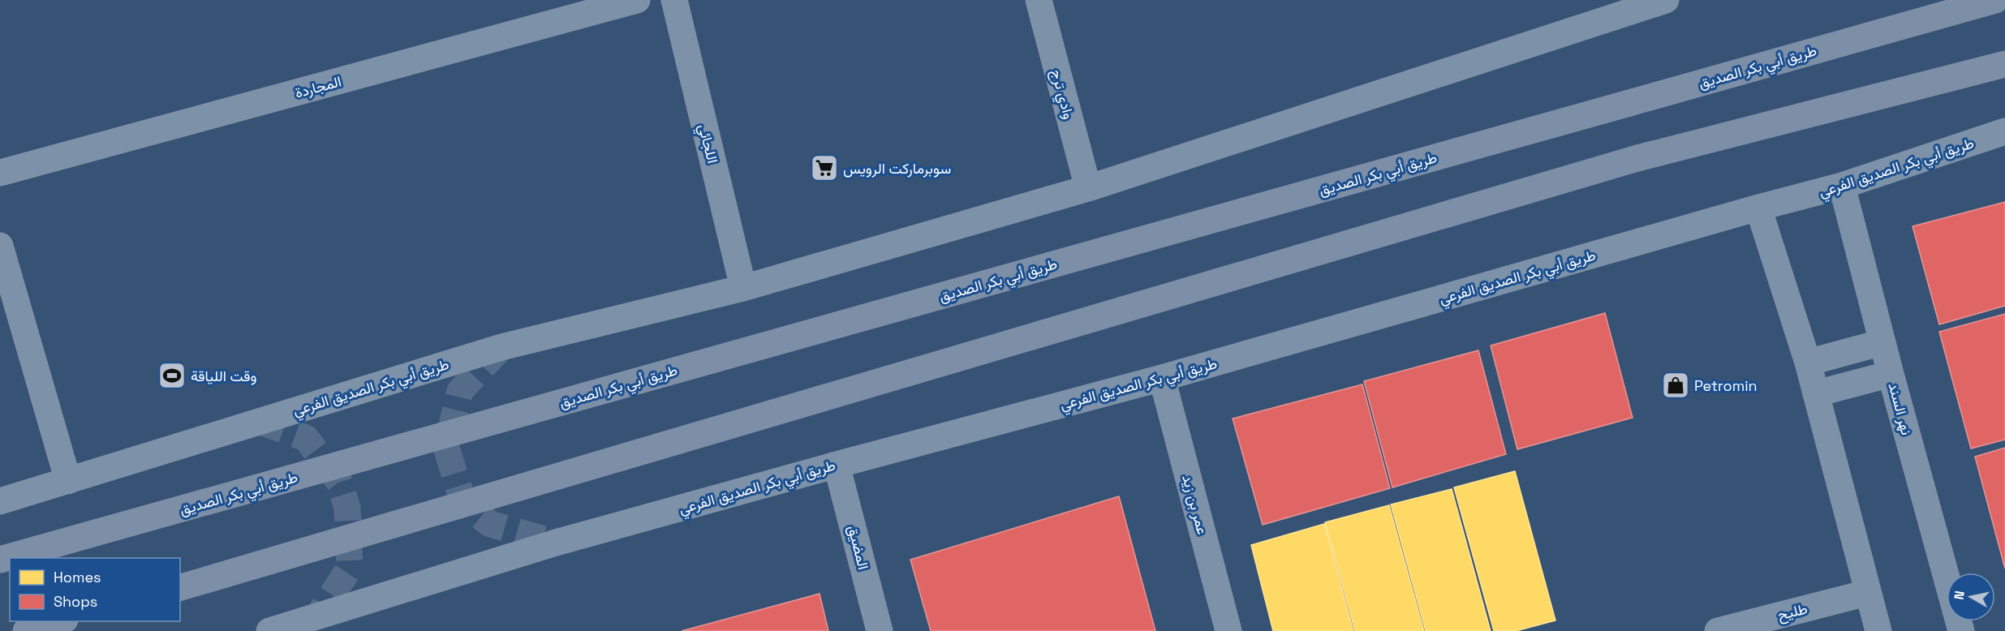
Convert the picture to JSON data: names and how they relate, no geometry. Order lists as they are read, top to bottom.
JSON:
{
  "streets": {
    "main road": ["طريق أبي بكر الصديق"],
    "street": [
      "المجاردة",
      "وادي ترج",
      "اللجائي",
      "طريق أبي بكر الصديق الفرعي",
      "نهر السند",
      "عمر بن زيد",
      "المضيق",
      "طليح"
    ]
  },
  "crossings": [
    ["وادي ترج", "طريق أبي بكر الصديق الفرعي"],
    ["اللجائي", "طريق أبي بكر الصديق الفرعي"],
    ["طريق أبي بكر الصديق الفرعي", "نهر السند"],
    ["طريق أبي بكر الصديق الفرعي", "عمر بن زيد"],
    ["طريق أبي بكر الصديق الفرعي", "المضيق"]
  ],
  "places": {
    "supermarket": ["سوبرماركت الرويس"],
    "sports": ["وقت اللياقة"],
    "shop": ["Petromin"]
  },
  "legend": ["Homes", "Shops"],
  "north": "left"
}
